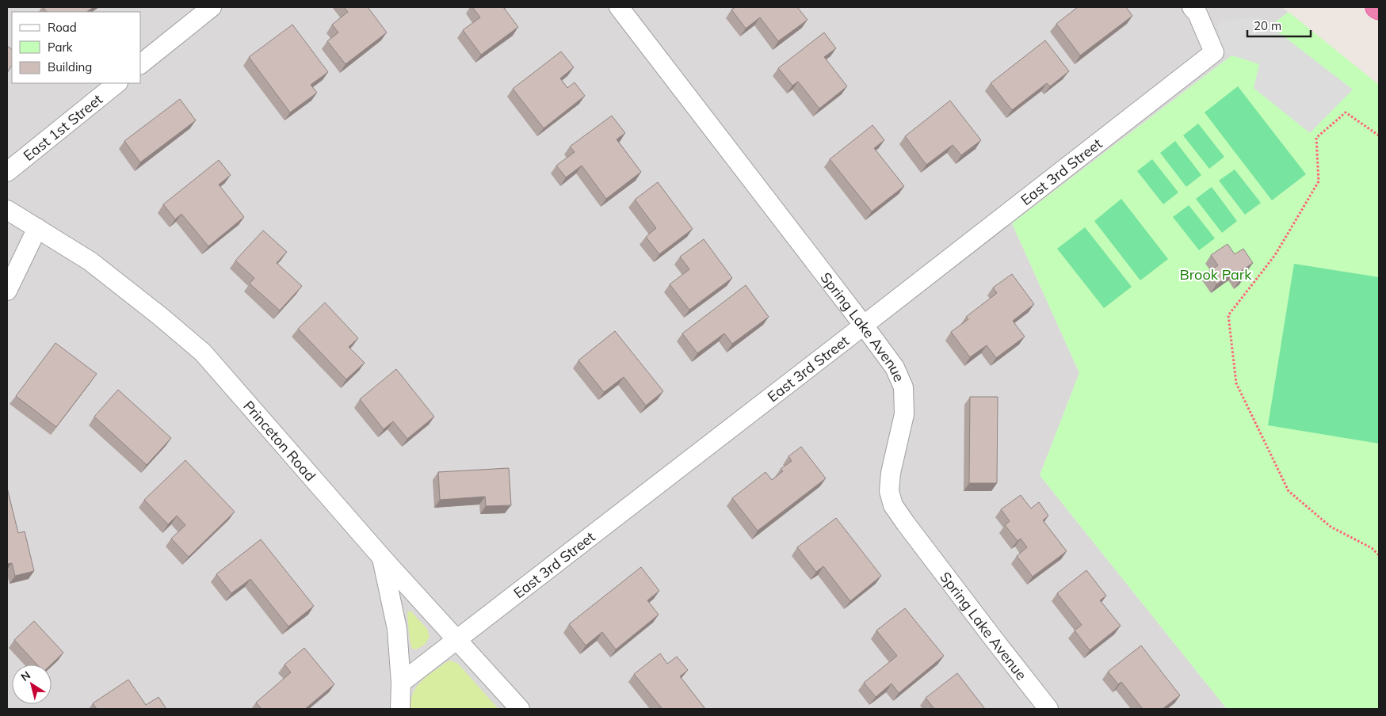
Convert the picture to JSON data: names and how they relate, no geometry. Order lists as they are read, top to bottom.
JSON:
{
  "streets": {
    "street": [
      "East 1st Street",
      "East 3rd Street",
      "Spring Lake Avenue",
      "Princeton Road"
    ]
  },
  "crossings": [
    ["East 3rd Street", "Spring Lake Avenue"],
    ["East 3rd Street", "Princeton Road"]
  ],
  "parks": ["Brook Park"],
  "legend": ["Road", "Park", "Building"],
  "scale_bar": "20 m",
  "north": "top left"
}
